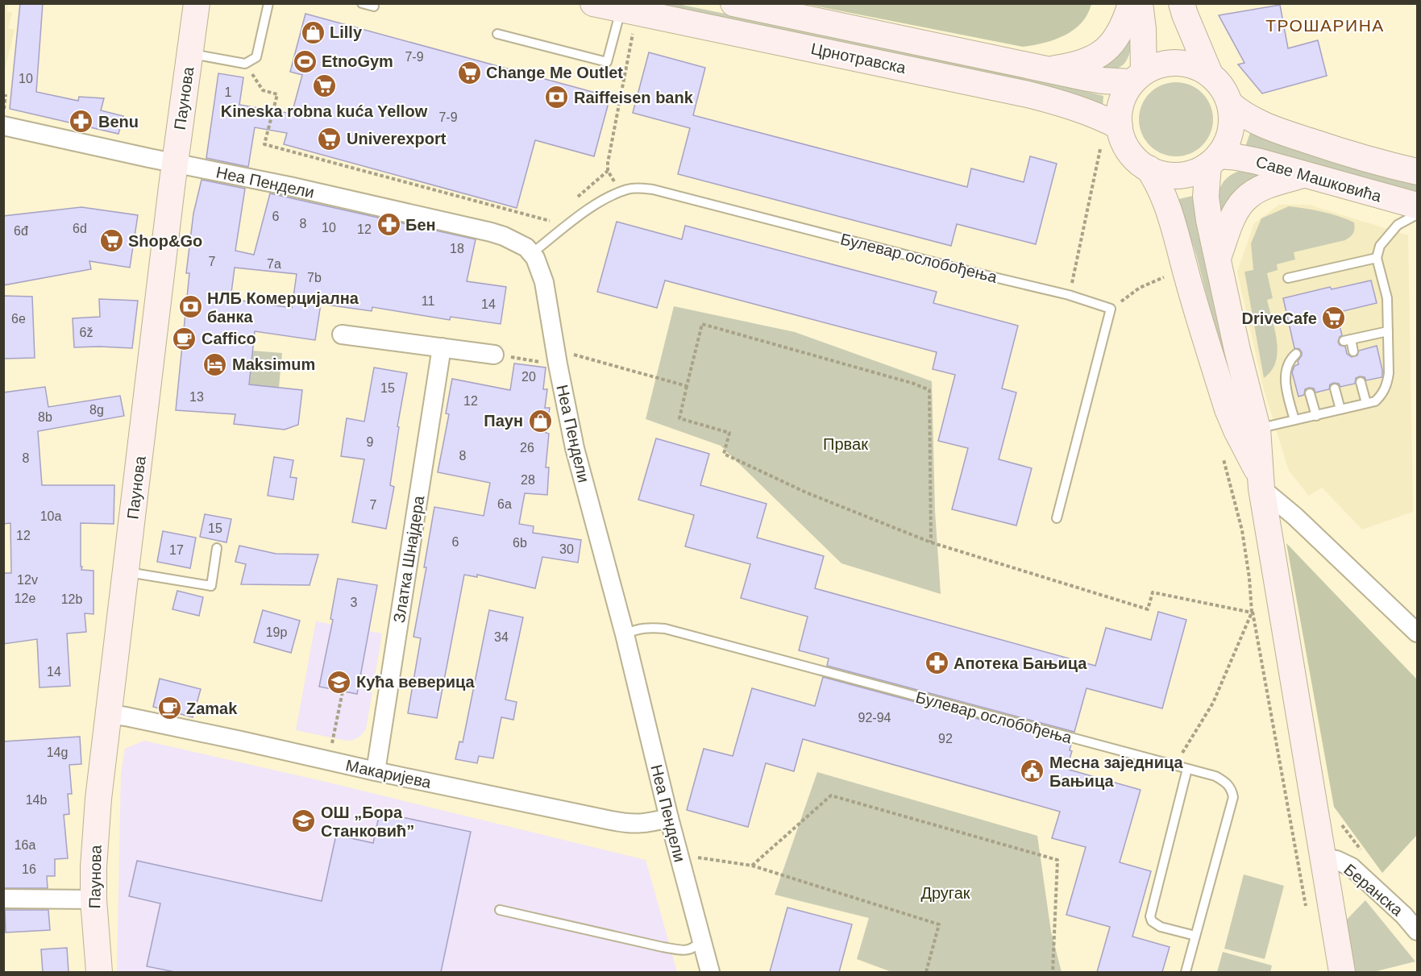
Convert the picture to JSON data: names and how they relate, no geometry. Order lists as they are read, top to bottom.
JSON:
{
  "streets": {
    "main road": ["Црнотравска", "Паунова", "Саве Машковића"],
    "street": [
      "Неа Пендели",
      "Златка Шнајдера",
      "Макаријева",
      "Беранска"
    ],
    "lane": ["Булевар ослобођења"]
  },
  "crossings": [
    ["Црнотравска", "Саве Машковића"],
    ["Паунова", "Неа Пендели"],
    ["Паунова", "Макаријева"],
    ["Неа Пендели", "Булевар ослобођења"],
    ["Неа Пендели", "Макаријева"],
    ["Златка Шнајдера", "Макаријева"]
  ],
  "districts": ["ТРОШАРИНА"],
  "parks": ["Првак", "Другак"],
  "places": {
    "shop": ["Lilly", "Паун"],
    "sports": ["EtnoGym"],
    "supermarket": [
      "Change Me Outlet",
      "Kineska robna kuća Yellow",
      "Univerexport",
      "Shop&Go",
      "DriveCafe"
    ],
    "bank": ["Raiffeisen bank", "НЛБ Комерцијална банка"],
    "pharmacy": ["Benu", "Бен", "Апотека Бањица"],
    "cafe": ["Caffico", "Zamak"],
    "hotel": ["Maksimum"],
    "school or university": ["Кућа веверица", "ОШ „Бора Станковић”"],
    "public building": ["Месна заједница Бањица"]
  },
  "house_numbers": [
    "7-9",
    "10",
    "1",
    "7-9",
    "6",
    "8",
    "10",
    "6d",
    "12",
    "6đ",
    "18",
    "7",
    "7a",
    "7b",
    "11",
    "14",
    "6e",
    "6ž",
    "20",
    "15",
    "13",
    "12",
    "8g",
    "8b",
    "9",
    "26",
    "8",
    "8",
    "28",
    "6a",
    "7",
    "10a",
    "15",
    "12",
    "6",
    "6b",
    "30",
    "17",
    "12v",
    "12e",
    "12b",
    "3",
    "19p",
    "34",
    "14",
    "92-94",
    "92",
    "14g",
    "14b",
    "16a",
    "16"
  ]
}
